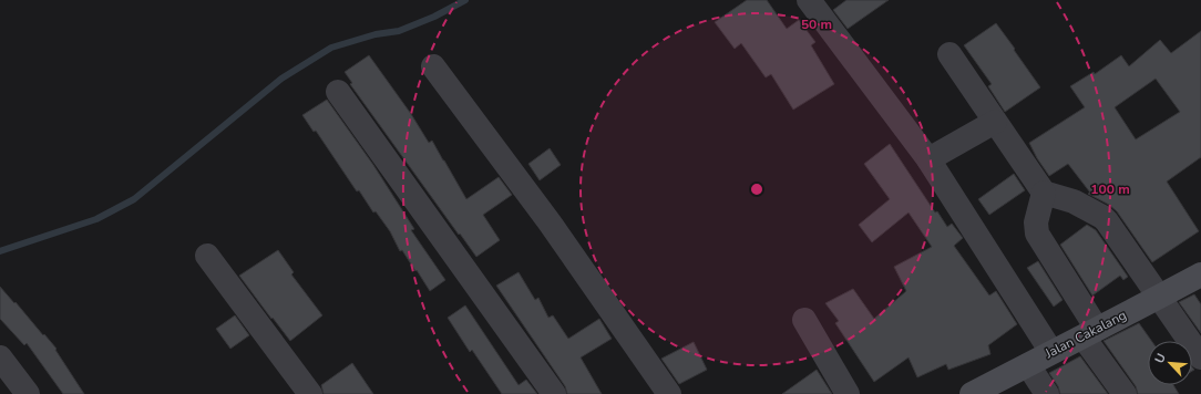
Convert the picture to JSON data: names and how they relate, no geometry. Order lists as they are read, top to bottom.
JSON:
{
  "streets": {
    "street": ["Jalan Cakalang"]
  },
  "north": "top left",
  "rings": ["50 m", "100 m"]
}
